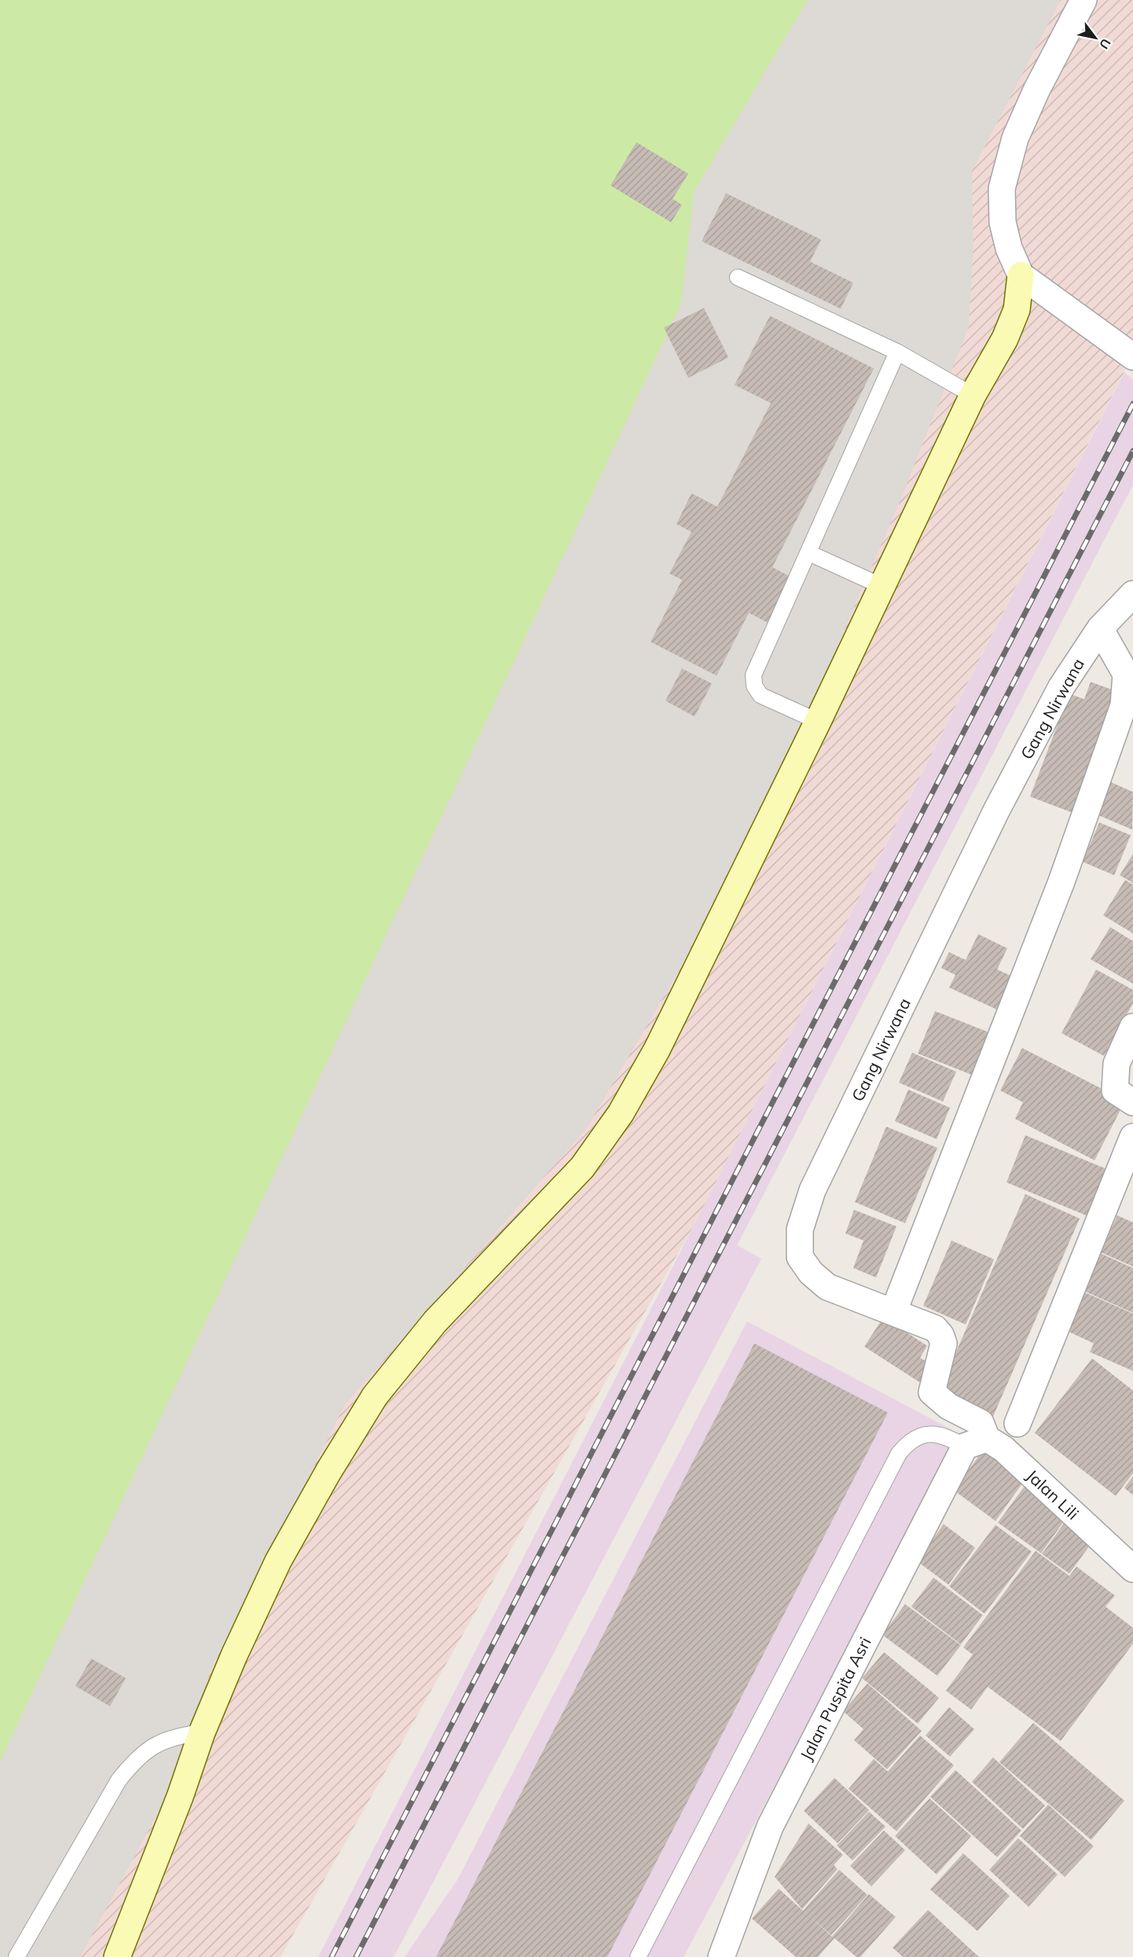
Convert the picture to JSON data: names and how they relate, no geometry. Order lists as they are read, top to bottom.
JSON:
{
  "streets": {
    "street": ["Gang Nirwana", "Jalan Lili", "Jalan Puspita Asri"]
  },
  "crossings": [
    ["Gang Nirwana", "Jalan Lili"],
    ["Gang Nirwana", "Jalan Puspita Asri"],
    ["Jalan Lili", "Jalan Puspita Asri"]
  ],
  "north": "bottom right"
}
